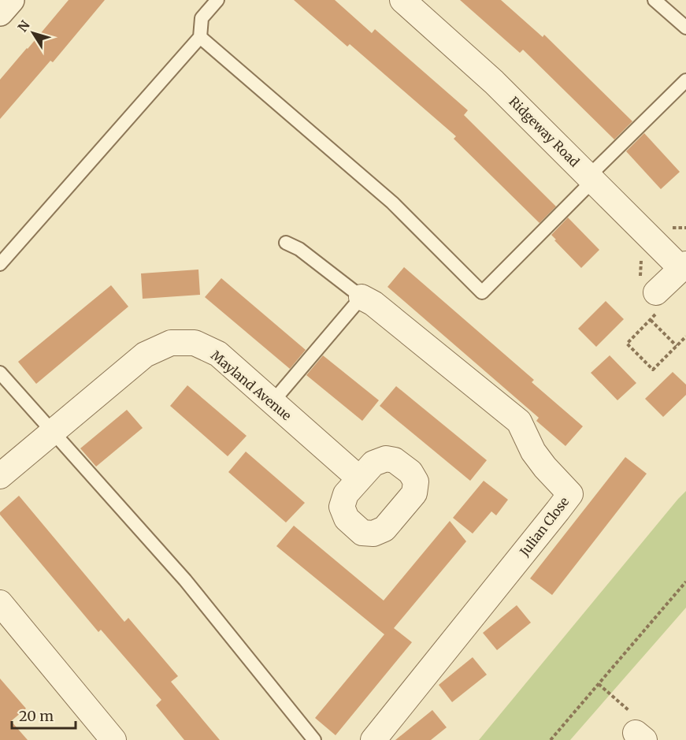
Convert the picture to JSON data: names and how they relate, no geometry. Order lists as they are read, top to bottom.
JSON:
{
  "streets": {
    "street": ["Ridgeway Road", "Mayland Avenue", "Julian Close"]
  },
  "scale_bar": "20 m",
  "north": "top left"
}
